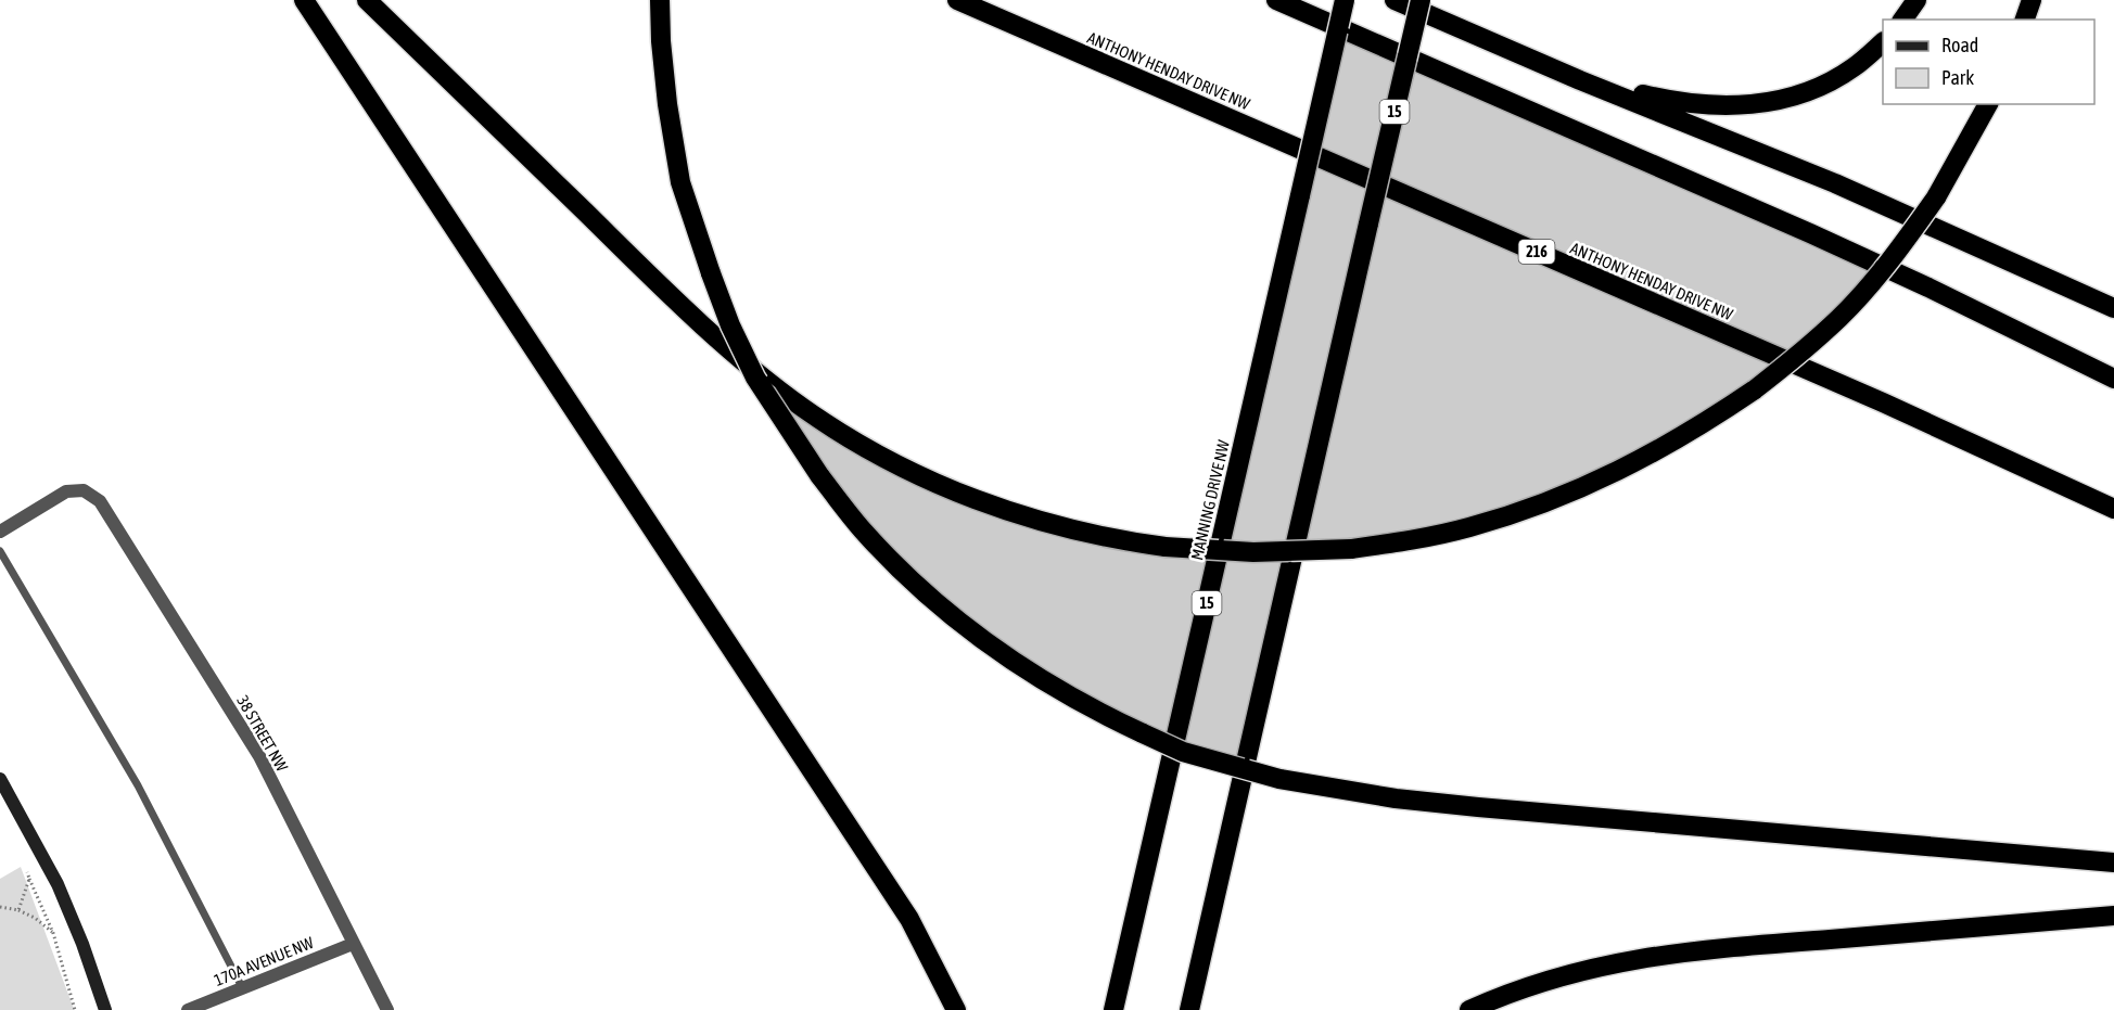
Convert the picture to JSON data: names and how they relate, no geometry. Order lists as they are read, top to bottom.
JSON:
{
  "streets": {
    "highway": [
      "ANTHONY HENDAY DRIVE NW",
      "15",
      "216",
      "MANNING DRIVE NW"
    ],
    "street": ["38 STREET NW", "170A AVENUE NW"]
  },
  "crossings": [
    ["38 STREET NW", "170A AVENUE NW"]
  ],
  "legend": ["Road", "Park"]
}
